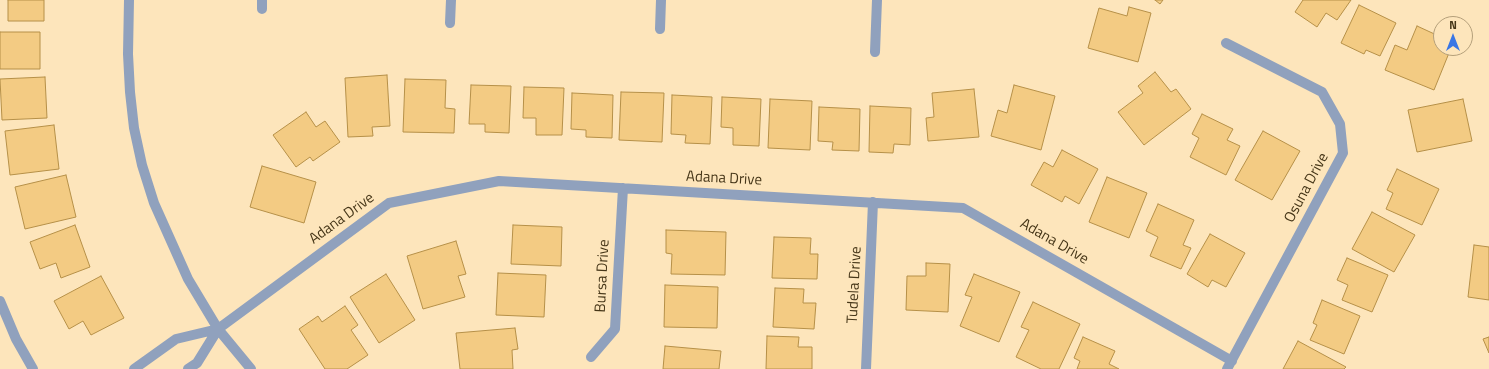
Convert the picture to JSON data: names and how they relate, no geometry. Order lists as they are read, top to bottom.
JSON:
{
  "streets": {
    "street": [
      "Adana Drive",
      "Osuna Drive",
      "Bursa Drive",
      "Tudela Drive"
    ]
  },
  "crossings": [
    ["Adana Drive", "Osuna Drive"],
    ["Adana Drive", "Bursa Drive"],
    ["Adana Drive", "Tudela Drive"]
  ],
  "north": "top"
}
